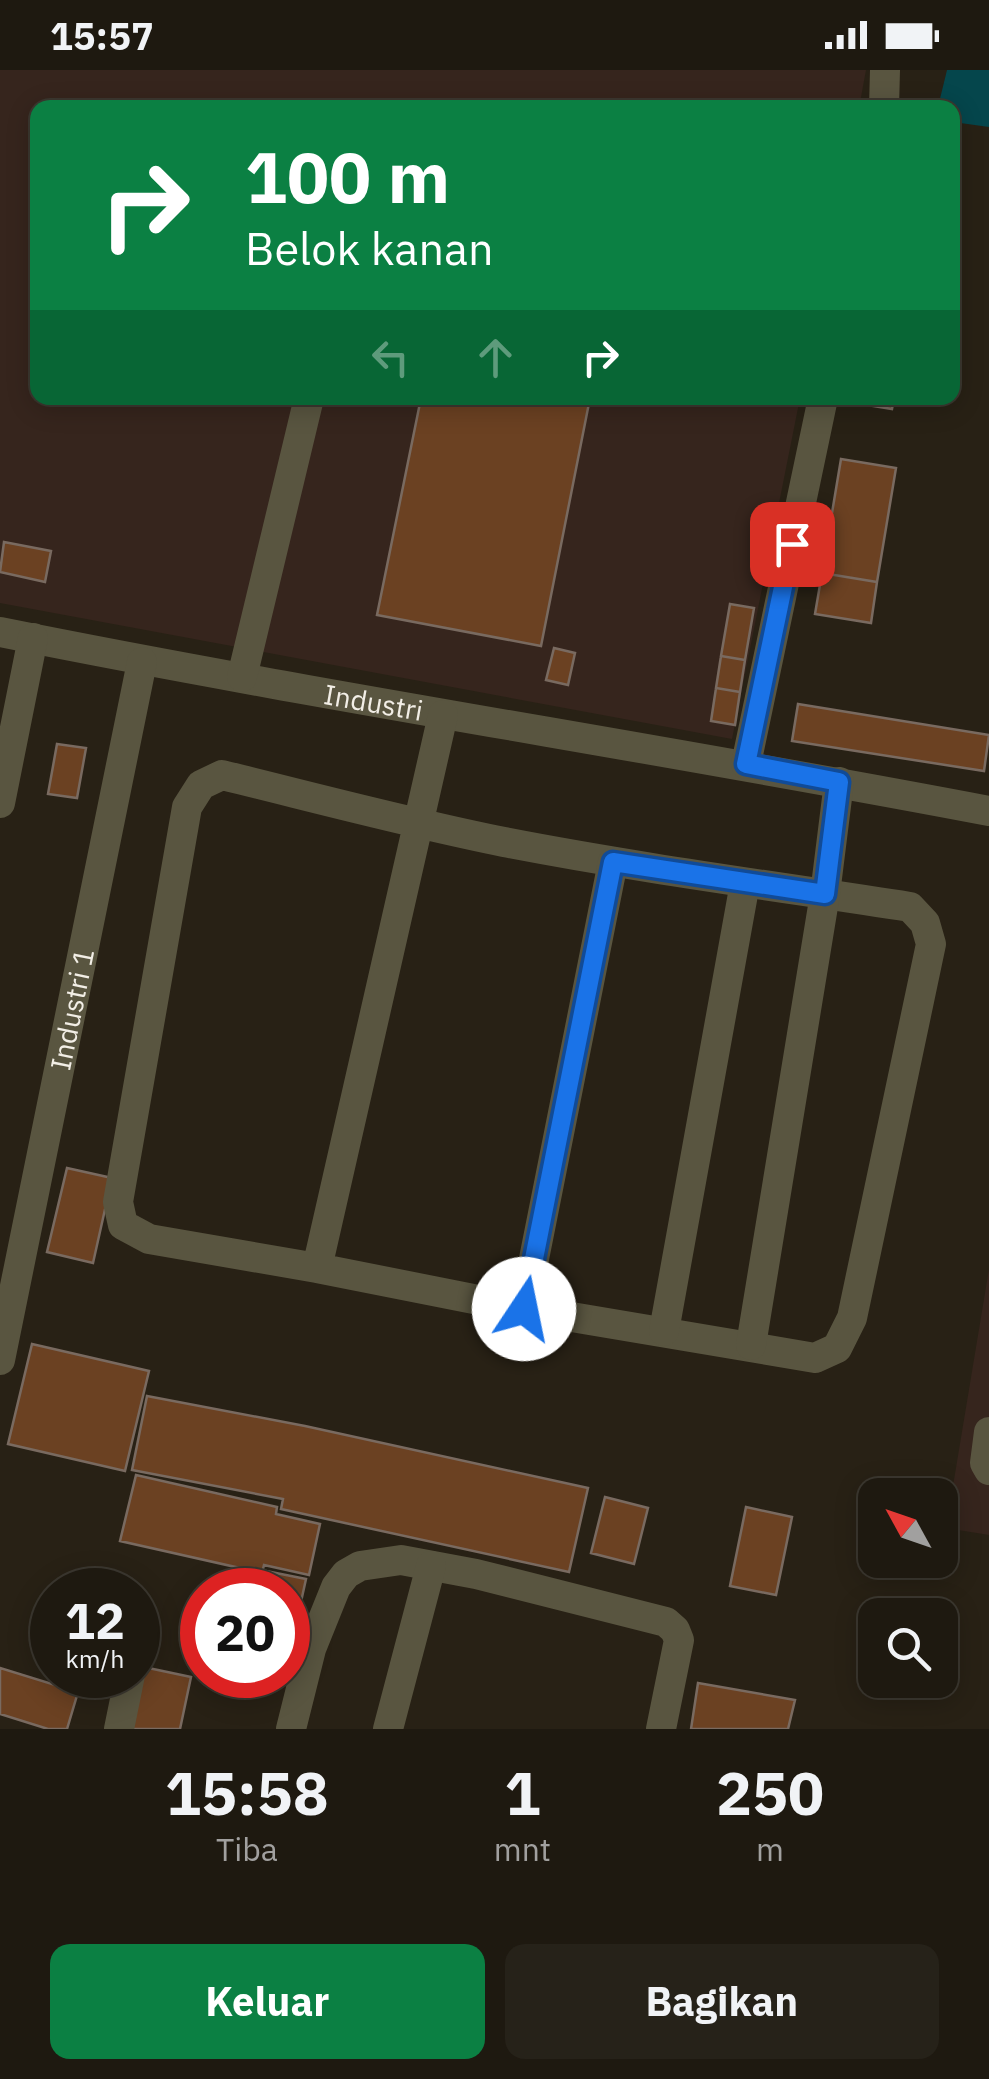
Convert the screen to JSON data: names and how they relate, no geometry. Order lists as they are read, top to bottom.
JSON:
{
  "streets": {
    "lane": ["Industri", "Industri 1"]
  },
  "crossings": [
    ["Industri", "Industri 1"]
  ],
  "north": "top left",
  "page": {
    "status": "15:57",
    "turn": ["100 m", "Belok kanan"],
    "speed": "12 km/h",
    "limit": "20",
    "eta": [
      "15:58",
      "Tiba",
      "1",
      "mnt",
      "250",
      "m"
    ],
    "buttons": ["Keluar", "Bagikan"]
  }
}
